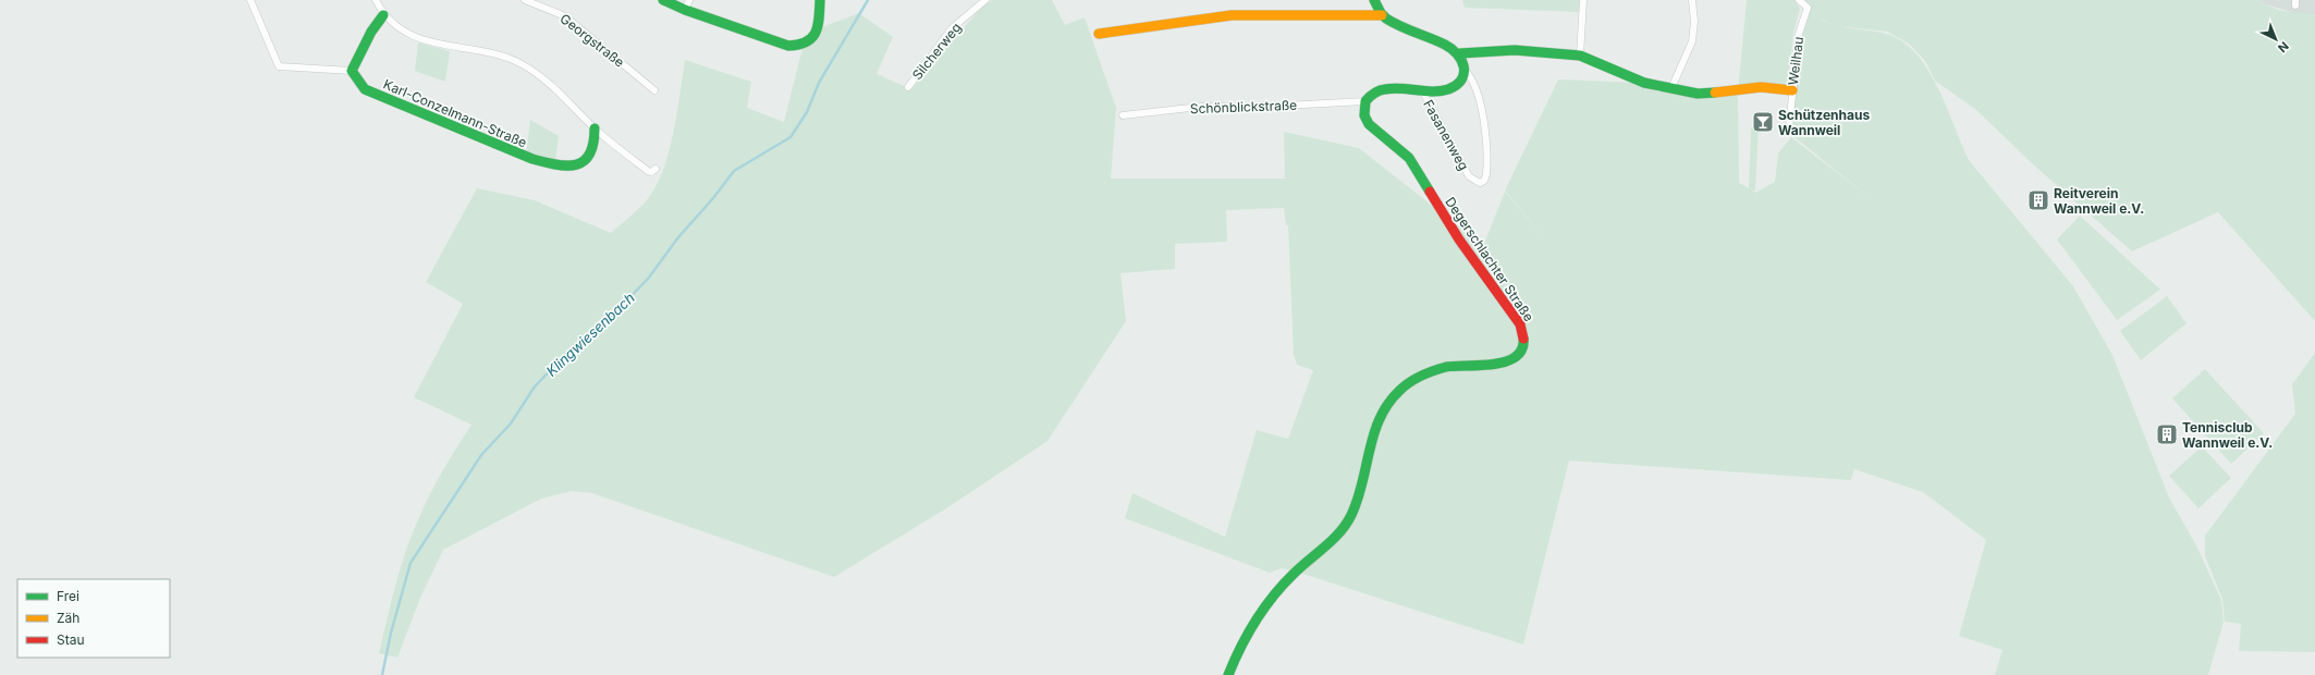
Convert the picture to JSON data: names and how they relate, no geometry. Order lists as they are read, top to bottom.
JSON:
{
  "streets": {
    "street": [
      "Georgstraße",
      "Silcherweg",
      "Weilhau",
      "Schönblickstraße",
      "Karl-Conzelmann-Straße",
      "Fasanenweg",
      "Degerschlachter Straße"
    ]
  },
  "crossings": [
    ["Schönblickstraße", "Degerschlachter Straße"]
  ],
  "water": ["Klingwiesenbach"],
  "places": {
    "bar": ["Schützenhaus Wannweil"],
    "building": ["Reitverein Wannweil e.V.", "Tennisclub Wannweil e.V."]
  },
  "legend": ["Frei", "Zäh", "Stau"],
  "north": "bottom right"
}
